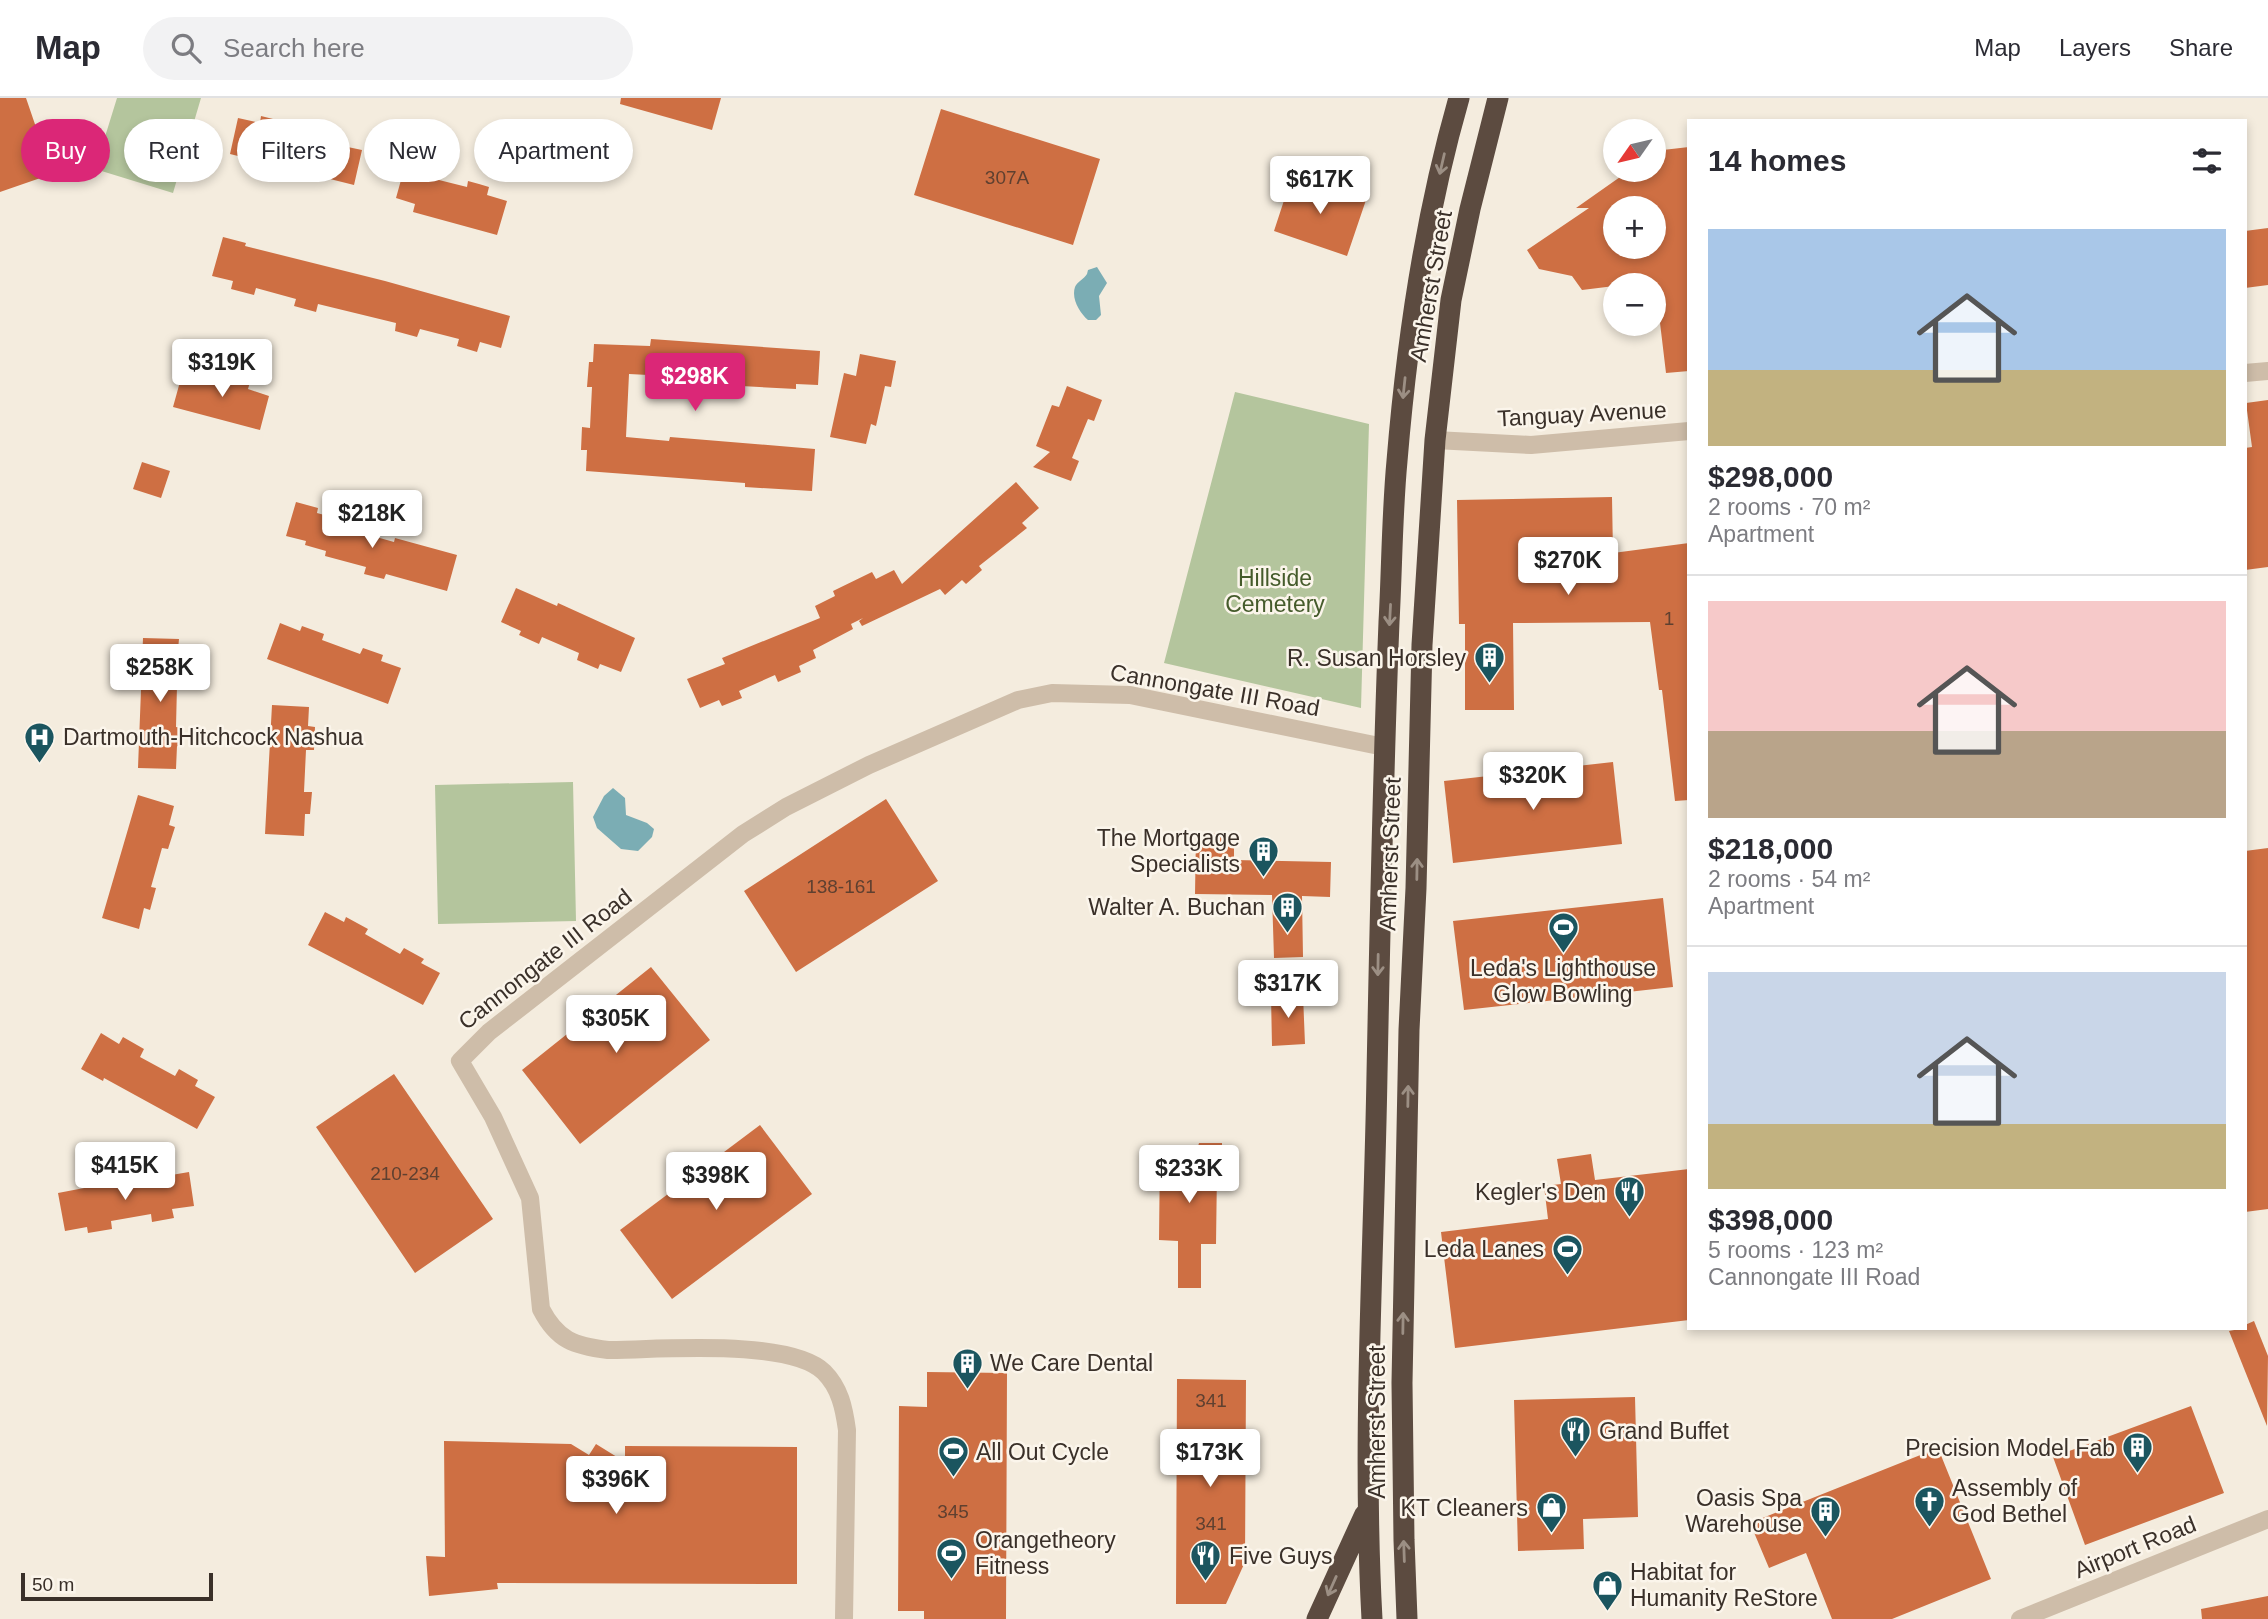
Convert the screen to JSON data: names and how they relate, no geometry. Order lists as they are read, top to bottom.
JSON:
{
  "streets": {
    "highway": ["Amherst Street"],
    "street": ["Tanguay Avenue", "Cannongate III Road", "Airport Road"]
  },
  "crossings": [
    ["Amherst Street", "Tanguay Avenue"],
    ["Amherst Street", "Cannongate III Road"]
  ],
  "parks": ["Hillside Cemetery"],
  "places": {
    "building": [
      "R. Susan Horsley",
      "The Mortgage Specialists",
      "Walter A. Buchan",
      "We Care Dental",
      "Precision Model Fab",
      "Oasis Spa Warehouse"
    ],
    "hospital": ["Dartmouth-Hitchcock Nashua"],
    "sports": [
      "Leda's Lighthouse Glow Bowling",
      "Leda Lanes",
      "All Out Cycle",
      "Orangetheory Fitness"
    ],
    "restaurant": ["Kegler's Den", "Grand Buffet", "Five Guys"],
    "church": ["Assembly of God Bethel"],
    "shop": ["KT Cleaners", "Habitat for Humanity ReStore"]
  },
  "house_numbers": [
    "307A",
    "1",
    "138-161",
    "210-234",
    "341",
    "345",
    "341"
  ],
  "scale_bar": "50 m",
  "north": "bottom left",
  "page": {
    "header": "Map",
    "search": "Search here",
    "nav": ["Map", "Layers", "Share"],
    "map_buttons": ["+", "−"],
    "chip": [
      "Buy",
      "Rent",
      "Filters",
      "New",
      "Apartment"
    ],
    "heading": "14 homes",
    "price": [
      "$617K",
      "$319K",
      "$298K",
      "$218K",
      "$270K",
      "$258K",
      "$320K",
      "$317K",
      "$305K",
      "$415K",
      "$233K",
      "$398K",
      "$173K",
      "$396K"
    ],
    "list": [
      {
        "name": "$298,000",
        "note": "2 rooms · 70 m² · Apartment"
      },
      {
        "name": "$218,000",
        "note": "2 rooms · 54 m² · Apartment"
      },
      {
        "name": "$398,000",
        "note": "5 rooms · 123 m² · Cannongate III Road"
      }
    ],
    "scale": "50 m"
  }
}
